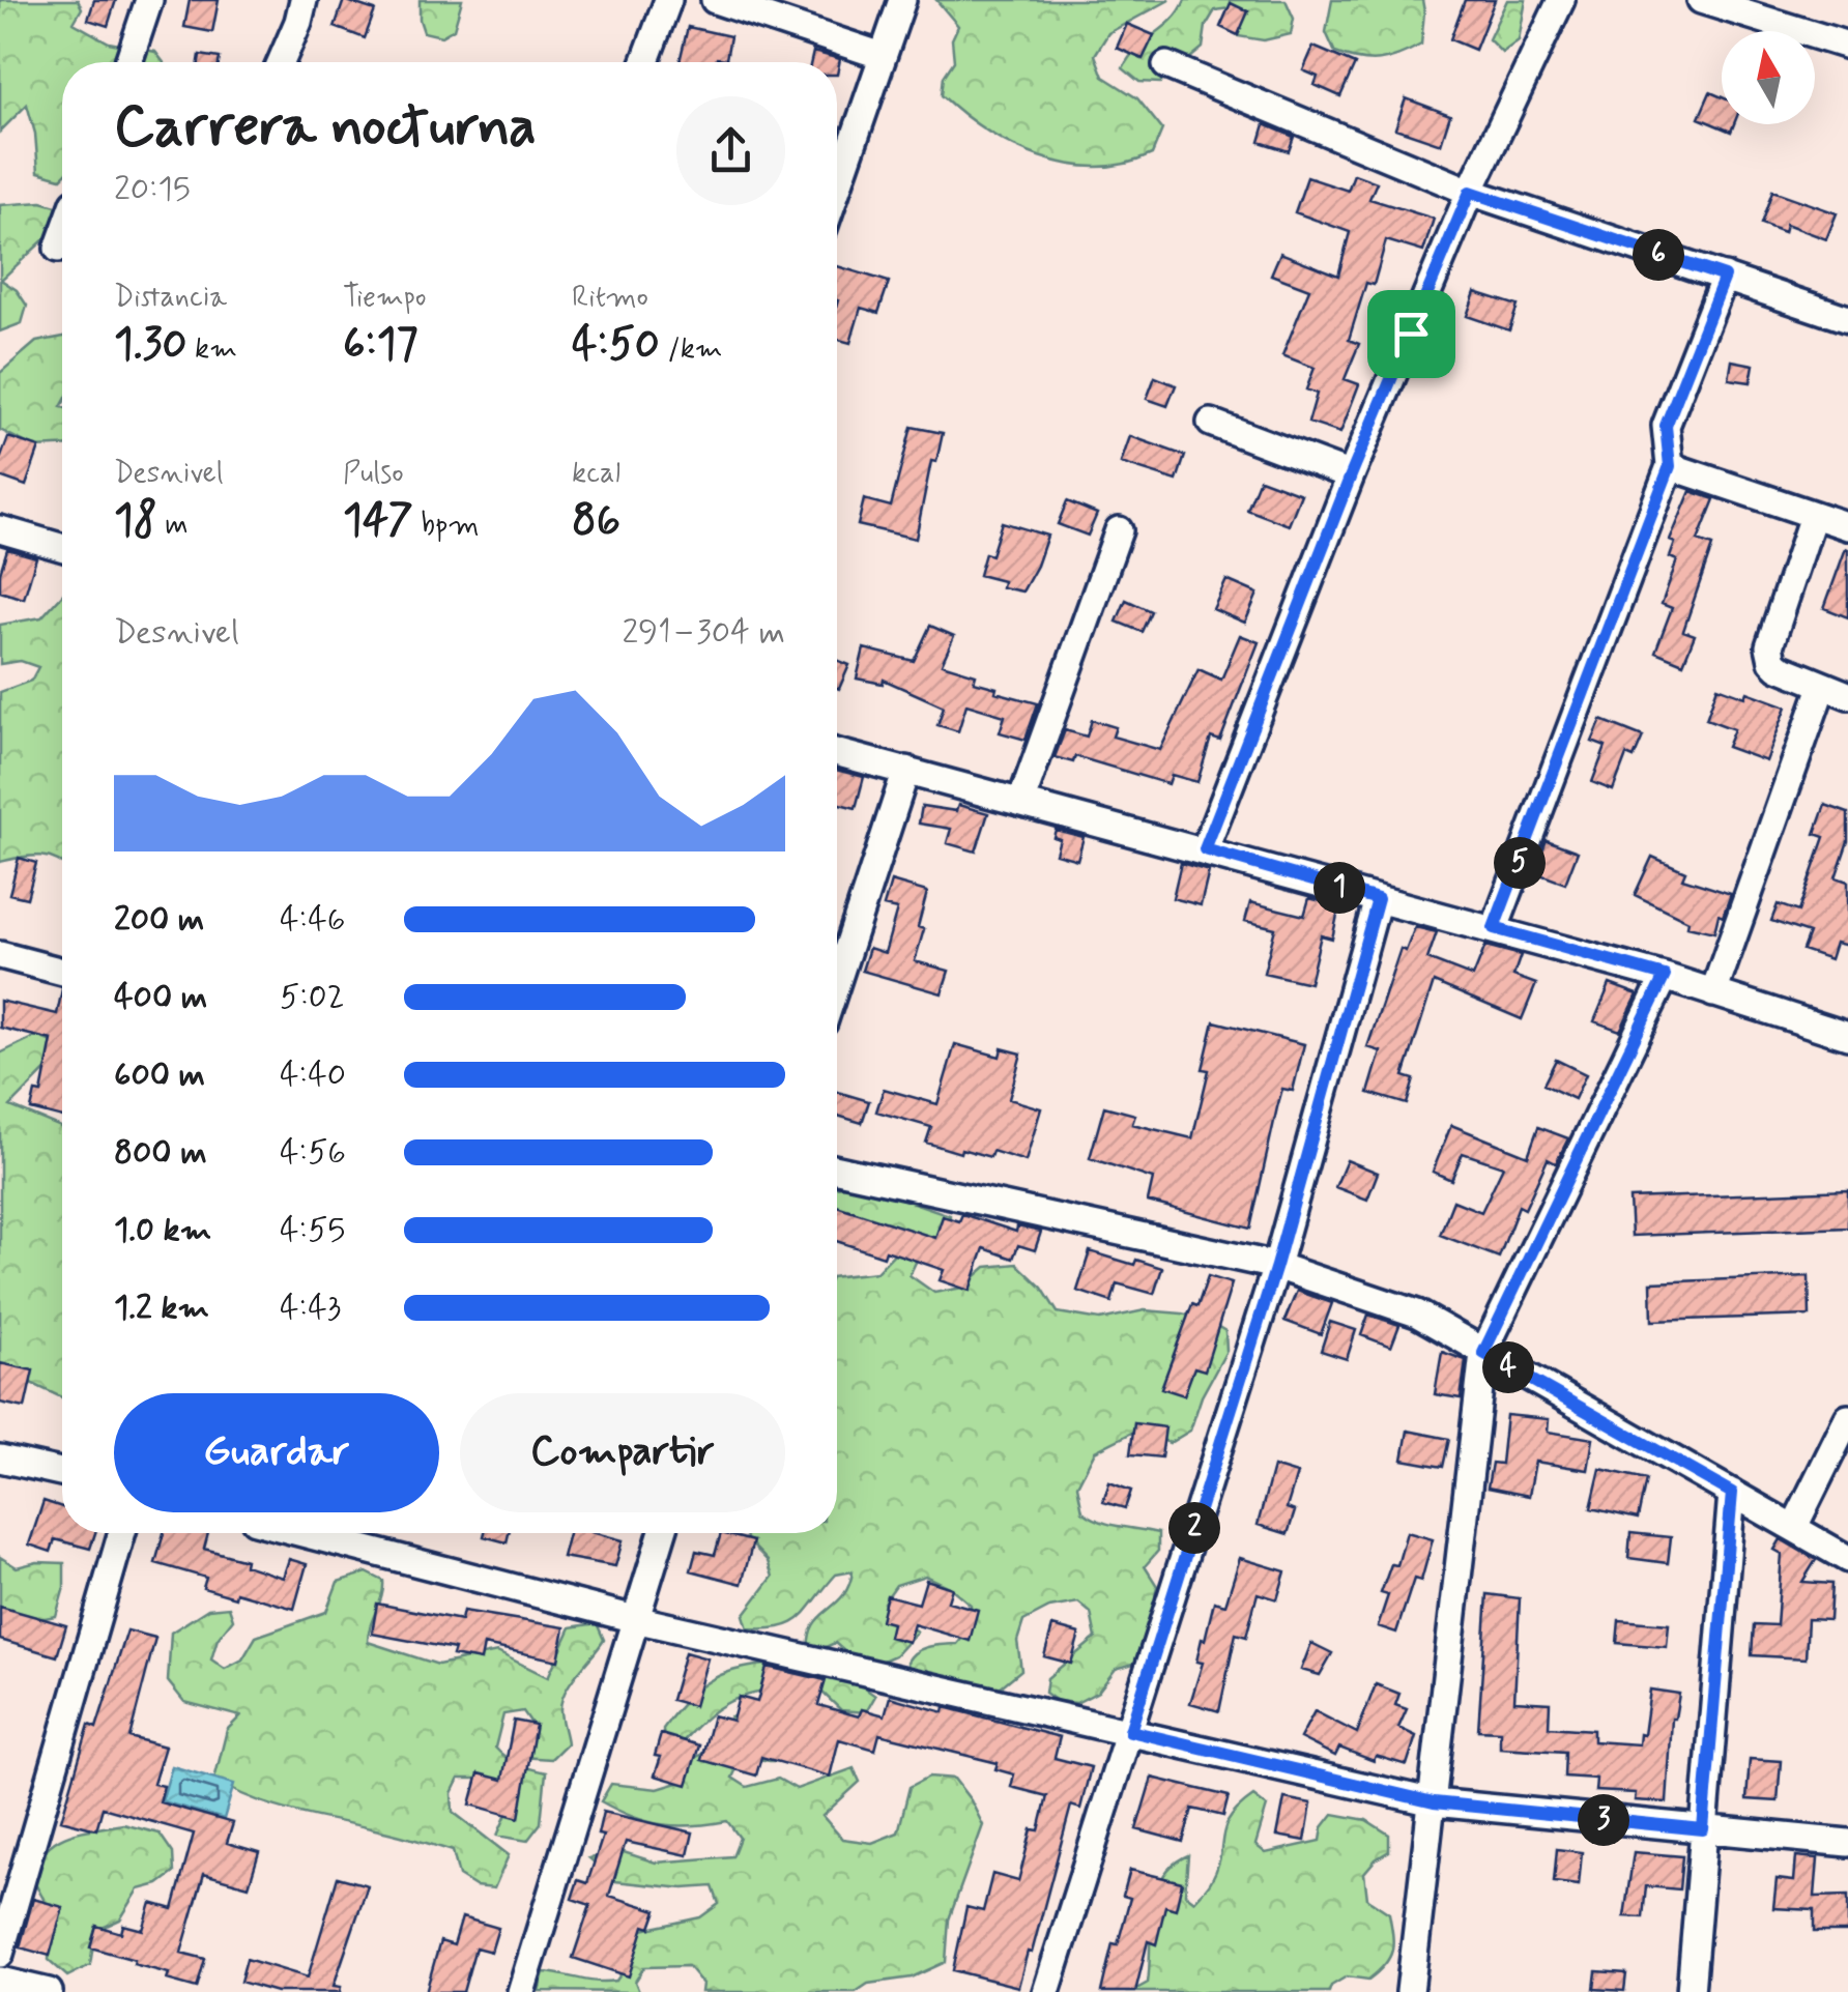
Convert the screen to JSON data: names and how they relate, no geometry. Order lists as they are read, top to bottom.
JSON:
{
  "north": "top",
  "page": {
    "heading": ["Carrera nocturna", "20:15"],
    "pins": [
      "6",
      "5",
      "1",
      "4",
      "2",
      "3"
    ],
    "stats": [
      ["Distancia", "1.30 km"],
      ["Tiempo", "6:17"],
      ["Ritmo", "4:50 /km"],
      ["Desnivel", "18 m"],
      ["Pulso", "147 bpm"],
      ["kcal", "86"]
    ],
    "chart": ["Desnivel", "291–304 m"],
    "list": [
      {
        "name": "200 m",
        "note": "4:46"
      },
      {
        "name": "400 m",
        "note": "5:02"
      },
      {
        "name": "600 m",
        "note": "4:40"
      },
      {
        "name": "800 m",
        "note": "4:56"
      },
      {
        "name": "1.0 km",
        "note": "4:55"
      },
      {
        "name": "1.2 km",
        "note": "4:43"
      }
    ],
    "buttons": ["Guardar", "Compartir"]
  }
}
